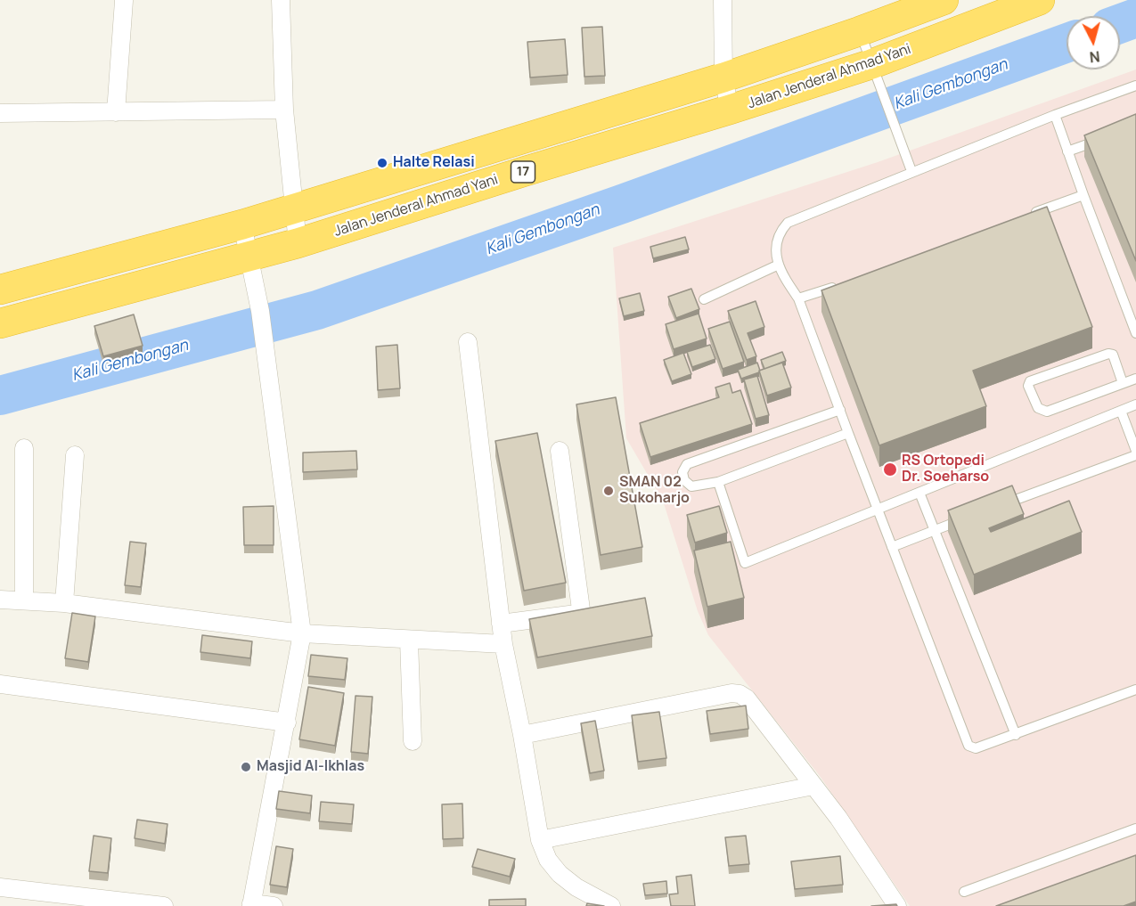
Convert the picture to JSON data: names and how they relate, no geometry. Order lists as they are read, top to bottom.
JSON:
{
  "streets": {
    "highway": ["Jalan Jenderal Ahmad Yani", "17"]
  },
  "water": ["Kali Gembongan"],
  "places": [
    "Halte Relasi",
    "RS Ortopedi Dr. Soeharso",
    "SMAN 02 Sukoharjo",
    "Masjid Al-Ikhlas"
  ],
  "north": "bottom"
}
